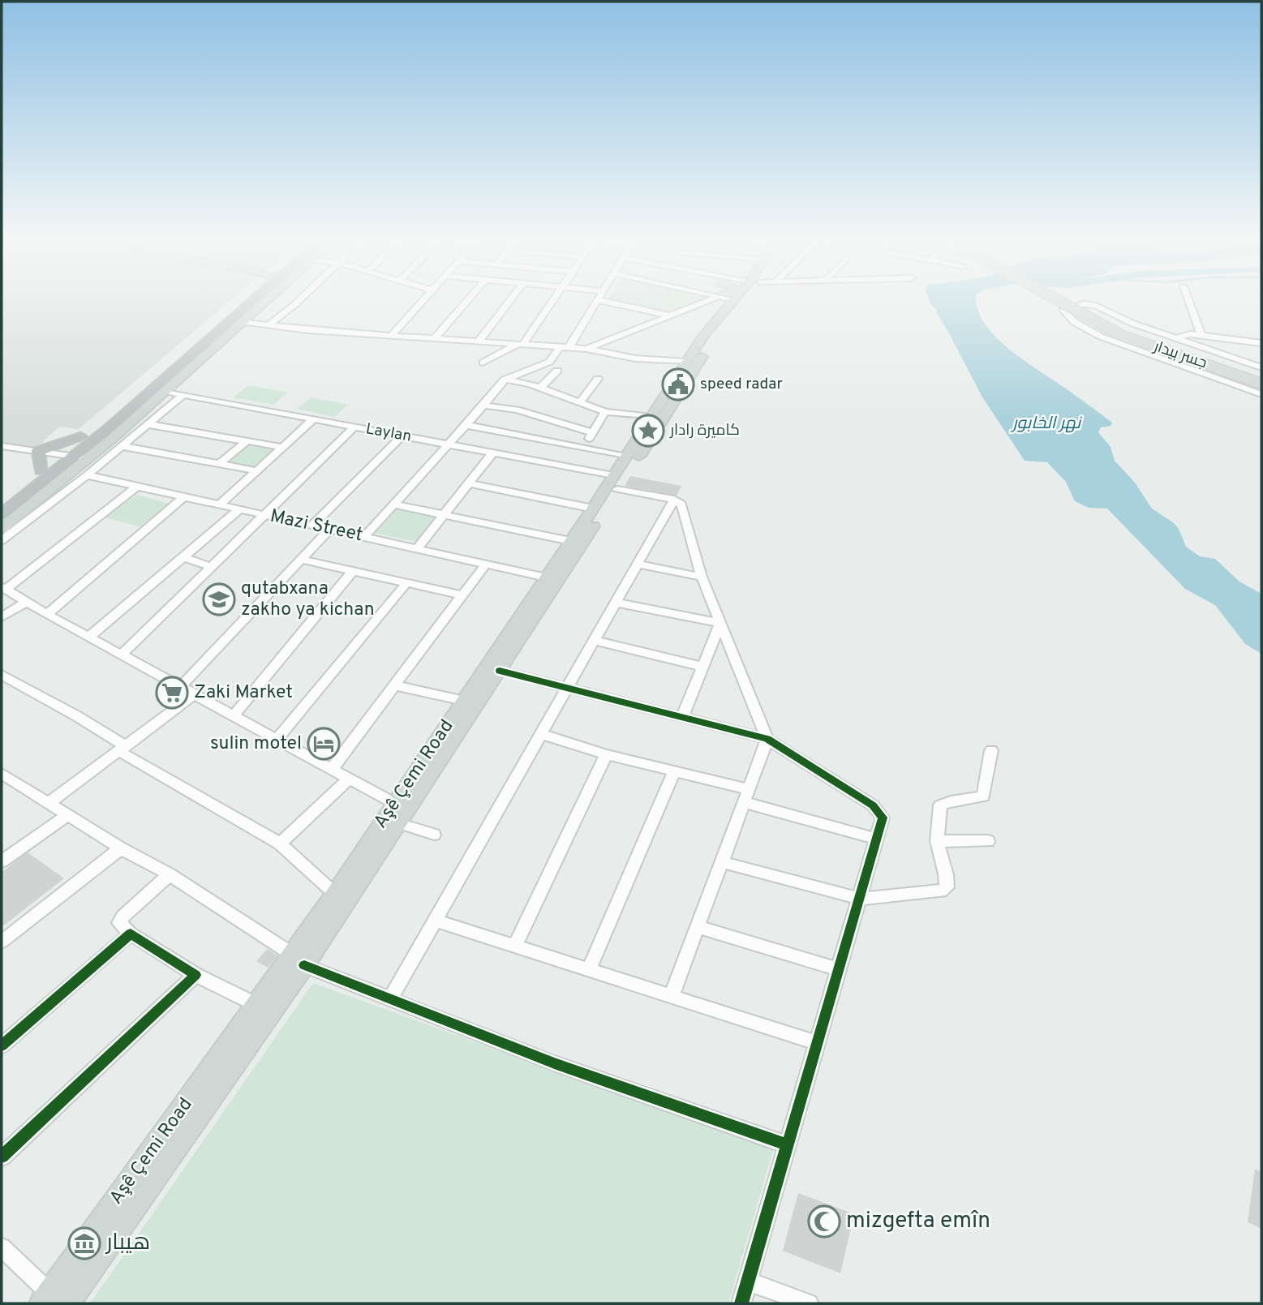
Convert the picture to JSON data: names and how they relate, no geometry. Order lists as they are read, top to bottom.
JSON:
{
  "streets": {
    "main road": ["جسر بيدار", "Aşê Çemi Road"],
    "street": ["Laylan", "Mazi Street"]
  },
  "crossings": [
    ["Laylan", "Aşê Çemi Road"],
    ["Mazi Street", "Aşê Çemi Road"]
  ],
  "water": ["نهر الخابور"],
  "places": {
    "public building": ["speed radar"],
    "place": ["كاميرة رادار"],
    "school or university": ["qutabxana zakho ya kichan"],
    "supermarket": ["Zaki Market"],
    "hotel": ["sulin motel"],
    "mosque": ["mizgefta emîn"],
    "museum": ["هيبار"]
  }
}
